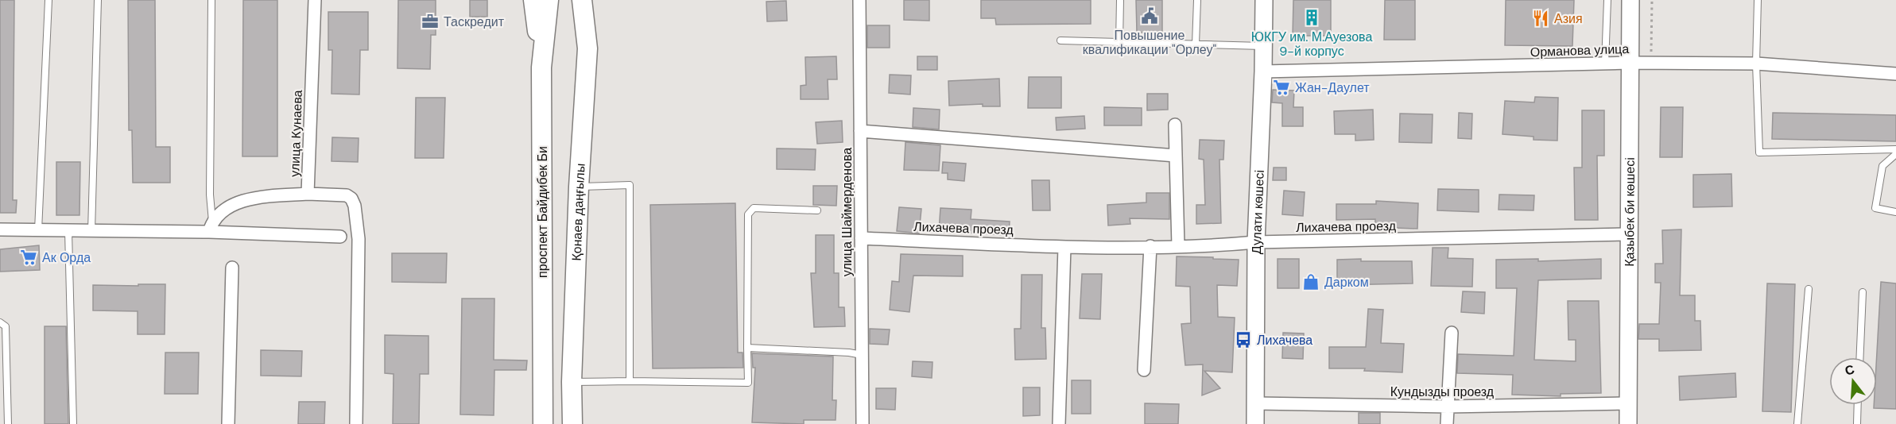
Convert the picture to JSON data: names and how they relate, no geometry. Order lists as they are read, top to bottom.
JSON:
{
  "streets": {
    "main road": [
      "проспект Байдибек Би",
      "Қонаев даңғылы",
      "Дулати көшесі",
      "Қазыбек би көшесі"
    ],
    "street": [
      "Орманова улица",
      "улица Кунаева",
      "улица Шаймерденова",
      "Лихачева проезд",
      "Кундызды проезд"
    ]
  },
  "crossings": [
    ["Орманова улица", "Дулати көшесі"],
    ["Орманова улица", "Қазыбек би көшесі"],
    ["улица Шаймерденова", "Лихачева проезд"],
    ["Дулати көшесі", "Лихачева проезд"],
    ["Дулати көшесі", "Кундызды проезд"],
    ["Қазыбек би көшесі", "Лихачева проезд"],
    ["Қазыбек би көшесі", "Кундызды проезд"]
  ],
  "places": {
    "public building": ["Повышение квалификации \"Орлеу\""],
    "building": ["ЮКГУ им. М.Ауезова 9-й корпус"],
    "restaurant": ["Азия"],
    "office": ["Таскредит"],
    "supermarket": ["Жан-Даулет", "Ак Орда"],
    "shop": ["Дарком"],
    "bus stop": ["Лихачева"]
  },
  "north": "top"
}
